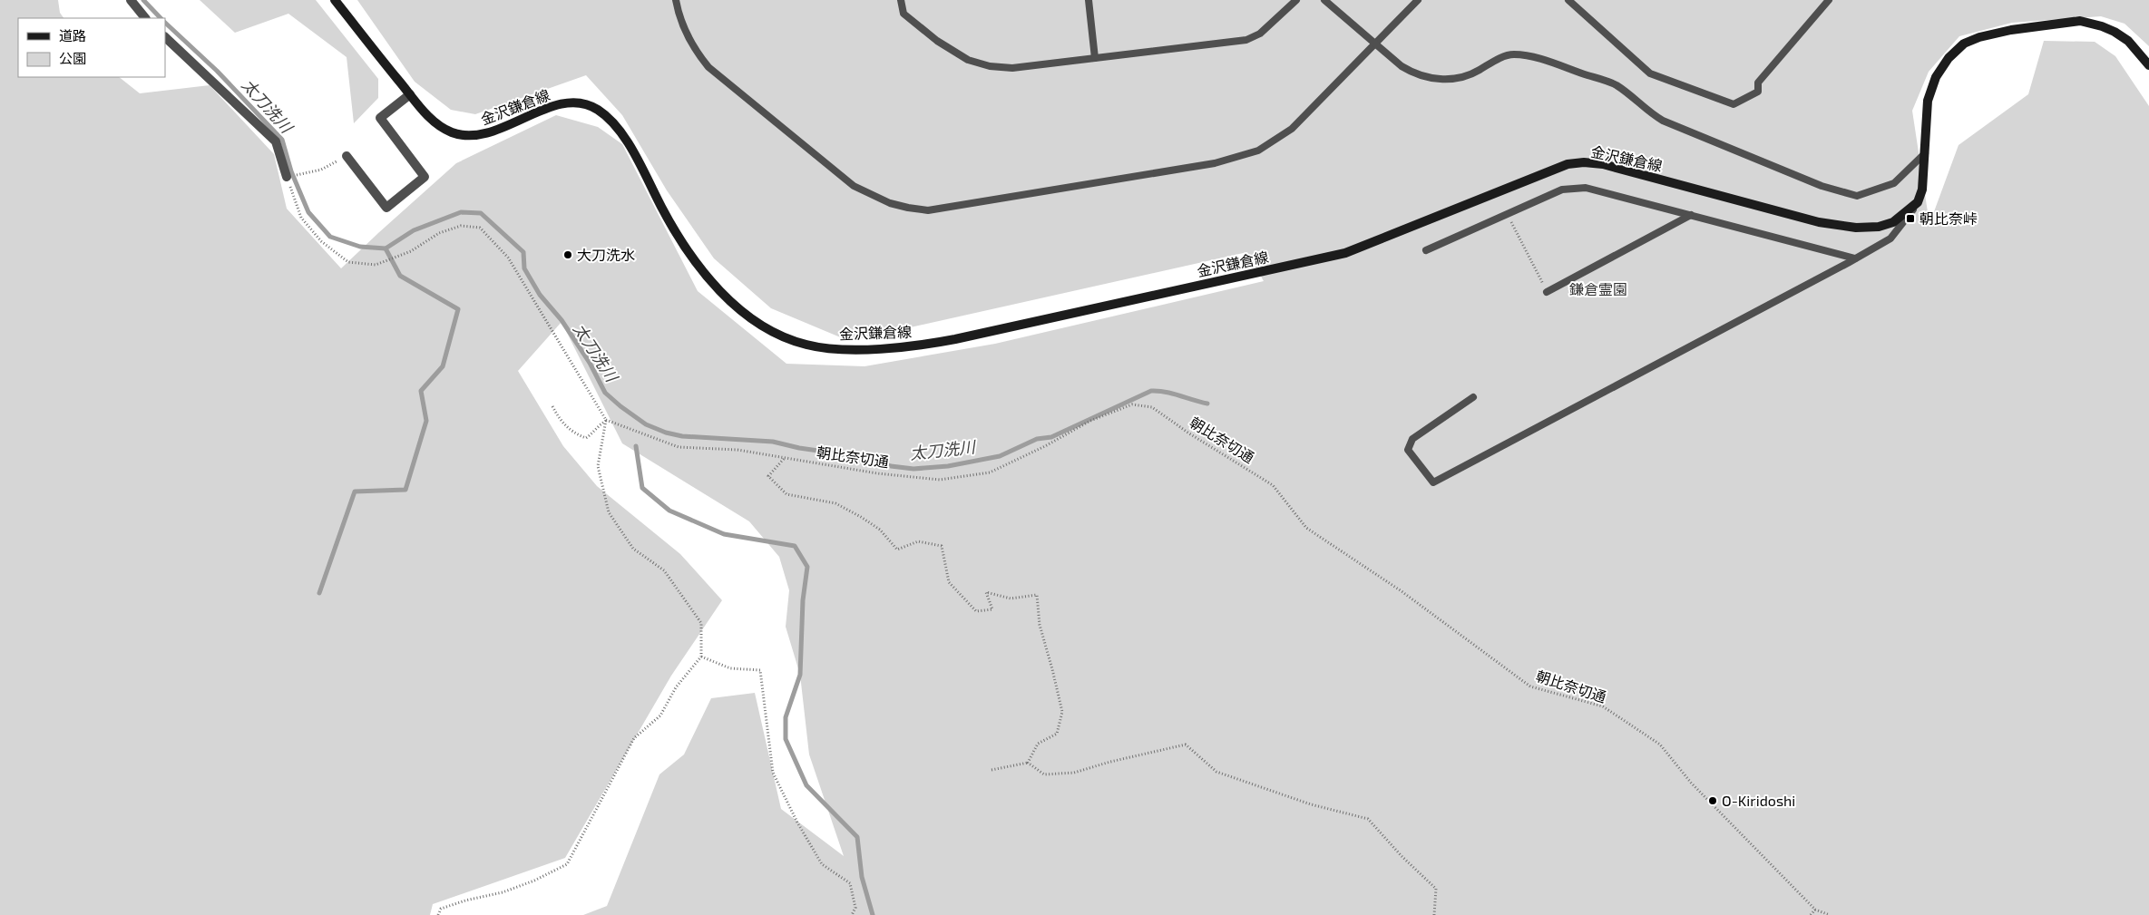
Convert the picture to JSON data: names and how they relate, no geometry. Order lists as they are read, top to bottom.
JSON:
{
  "streets": {
    "main road": ["金沢鎌倉線"],
    "path": ["朝比奈切通"]
  },
  "water": ["太刀洗川"],
  "parks": ["鎌倉霊園"],
  "places": {
    "transit": ["朝比奈峠"],
    "other": ["大刀洗水", "O-Kiridoshi"]
  },
  "legend": ["道路", "公園"]
}
